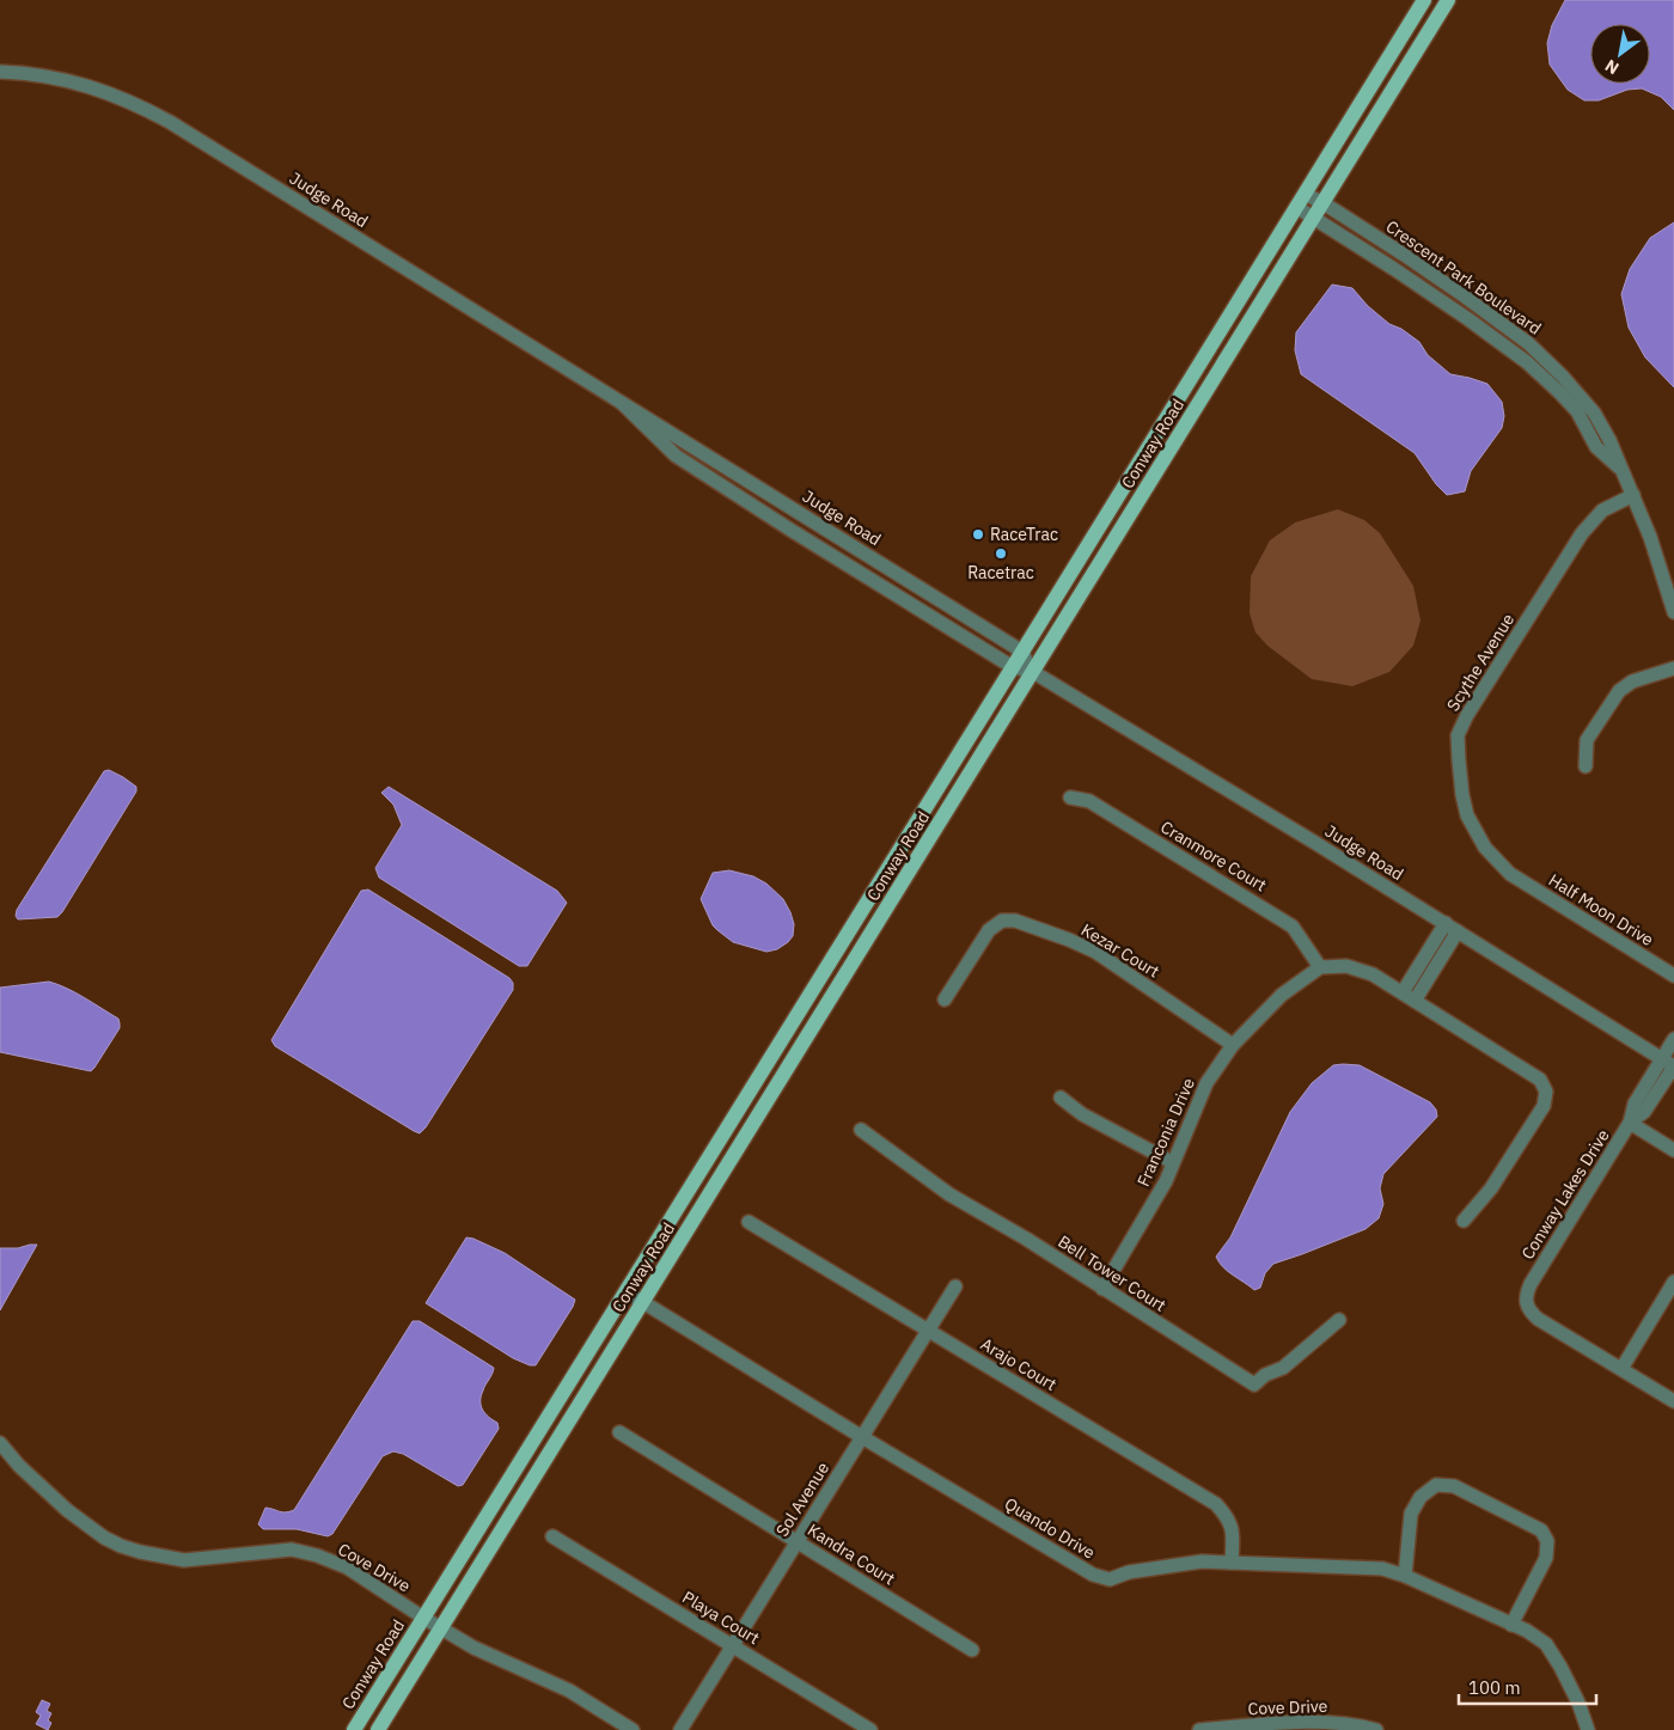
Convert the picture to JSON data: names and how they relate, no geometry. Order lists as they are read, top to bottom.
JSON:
{
  "streets": {
    "main road": ["Conway Road"],
    "street": [
      "Judge Road",
      "Crescent Park Boulevard",
      "Scythe Avenue",
      "Cranmore Court",
      "Half Moon Drive",
      "Kezar Court",
      "Franconia Drive",
      "Conway Lakes Drive",
      "Bell Tower Court",
      "Arajo Court",
      "Sol Avenue",
      "Quando Drive",
      "Kandra Court",
      "Cove Drive",
      "Playa Court"
    ]
  },
  "crossings": [
    ["Judge Road", "Conway Road"],
    ["Judge Road", "Conway Lakes Drive"],
    ["Crescent Park Boulevard", "Conway Road"],
    ["Crescent Park Boulevard", "Scythe Avenue"],
    ["Conway Road", "Quando Drive"],
    ["Conway Road", "Cove Drive"],
    ["Scythe Avenue", "Half Moon Drive"],
    ["Cranmore Court", "Franconia Drive"],
    ["Kezar Court", "Franconia Drive"],
    ["Franconia Drive", "Bell Tower Court"],
    ["Arajo Court", "Sol Avenue"],
    ["Arajo Court", "Quando Drive"],
    ["Sol Avenue", "Quando Drive"],
    ["Sol Avenue", "Kandra Court"],
    ["Sol Avenue", "Playa Court"]
  ],
  "places": ["RaceTrac", "Racetrac"],
  "scale_bar": "100 m",
  "north": "bottom left"
}
